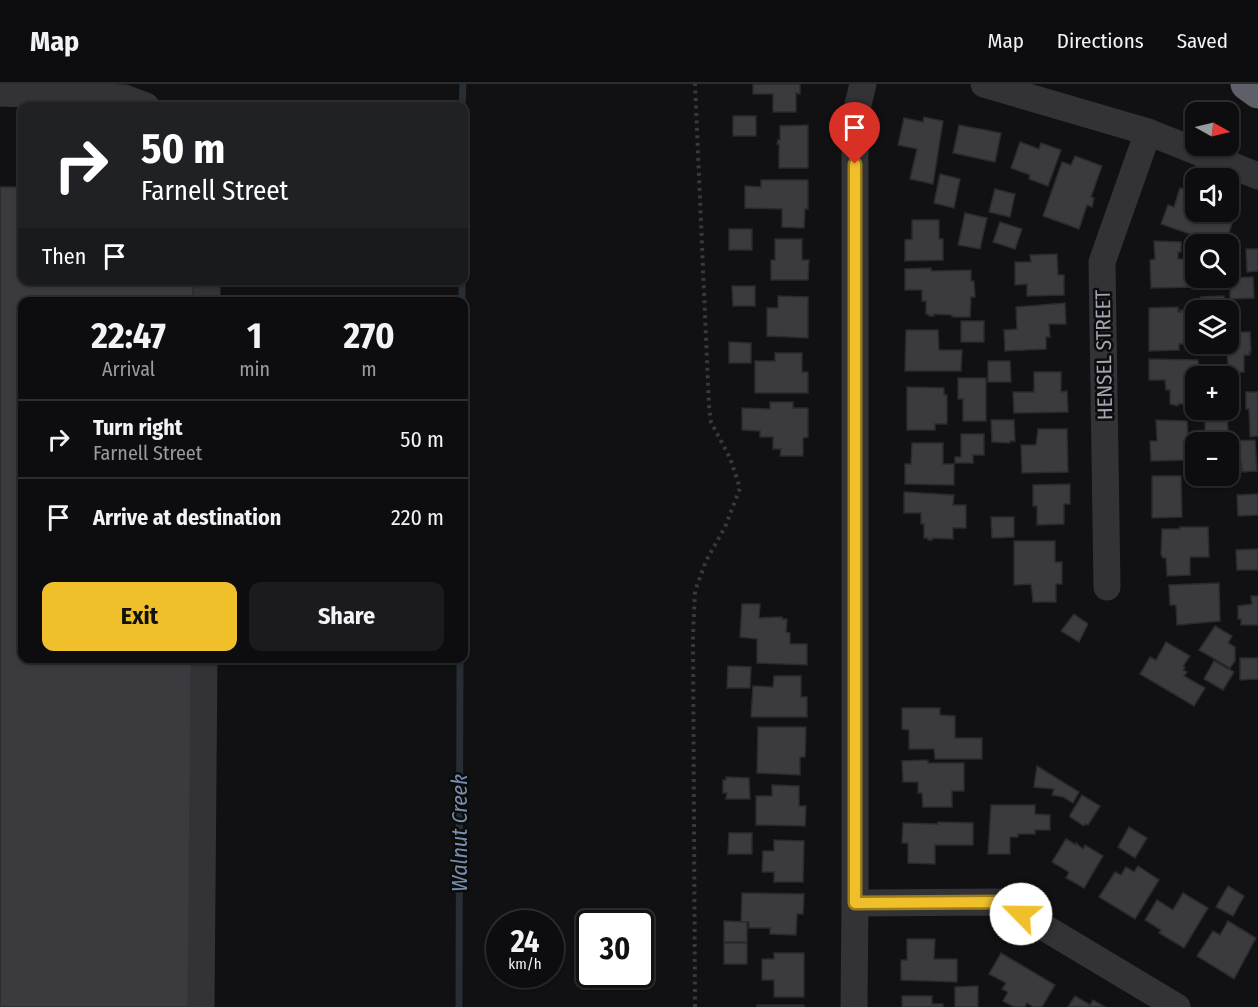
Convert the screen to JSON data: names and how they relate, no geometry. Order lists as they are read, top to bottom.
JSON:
{
  "streets": {
    "street": ["HENSEL STREET"]
  },
  "water": ["Walnut Creek"],
  "north": "right",
  "page": {
    "header": "Map",
    "nav": ["Map", "Directions", "Saved"],
    "map_buttons": ["+", "−"],
    "turn": ["50 m", "Farnell Street"],
    "then": "Then",
    "eta": [
      "22:47",
      "Arrival",
      "1",
      "min",
      "270",
      "m"
    ],
    "list": [
      {
        "name": "Turn right",
        "note": "Farnell Street",
        "value": "50 m"
      },
      {
        "name": "Arrive at destination",
        "value": "220 m"
      }
    ],
    "buttons": ["Exit", "Share"],
    "speed": "24 km/h",
    "limit": "30"
  }
}
